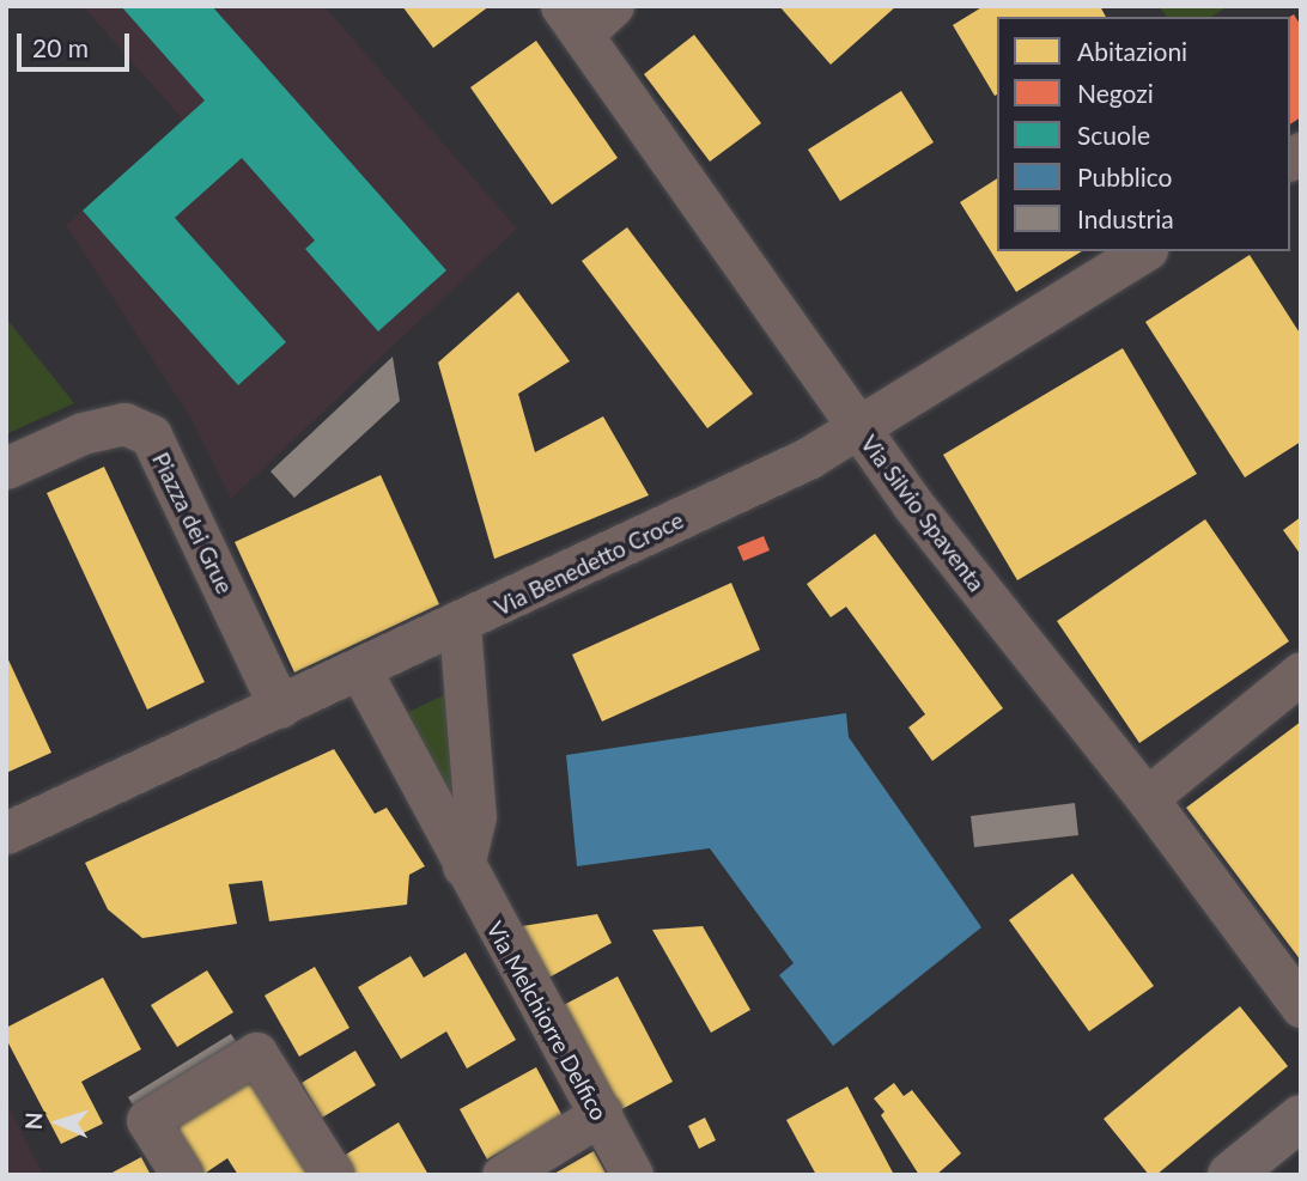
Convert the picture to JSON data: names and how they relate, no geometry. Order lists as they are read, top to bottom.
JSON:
{
  "streets": {
    "street": [
      "Via Silvio Spaventa",
      "Piazza dei Grue",
      "Via Benedetto Croce",
      "Via Melchiorre Delfico"
    ]
  },
  "crossings": [
    ["Via Silvio Spaventa", "Via Benedetto Croce"],
    ["Piazza dei Grue", "Via Benedetto Croce"],
    ["Via Benedetto Croce", "Via Melchiorre Delfico"]
  ],
  "legend": [
    "Abitazioni",
    "Negozi",
    "Scuole",
    "Pubblico",
    "Industria"
  ],
  "scale_bar": "20 m",
  "north": "left"
}
